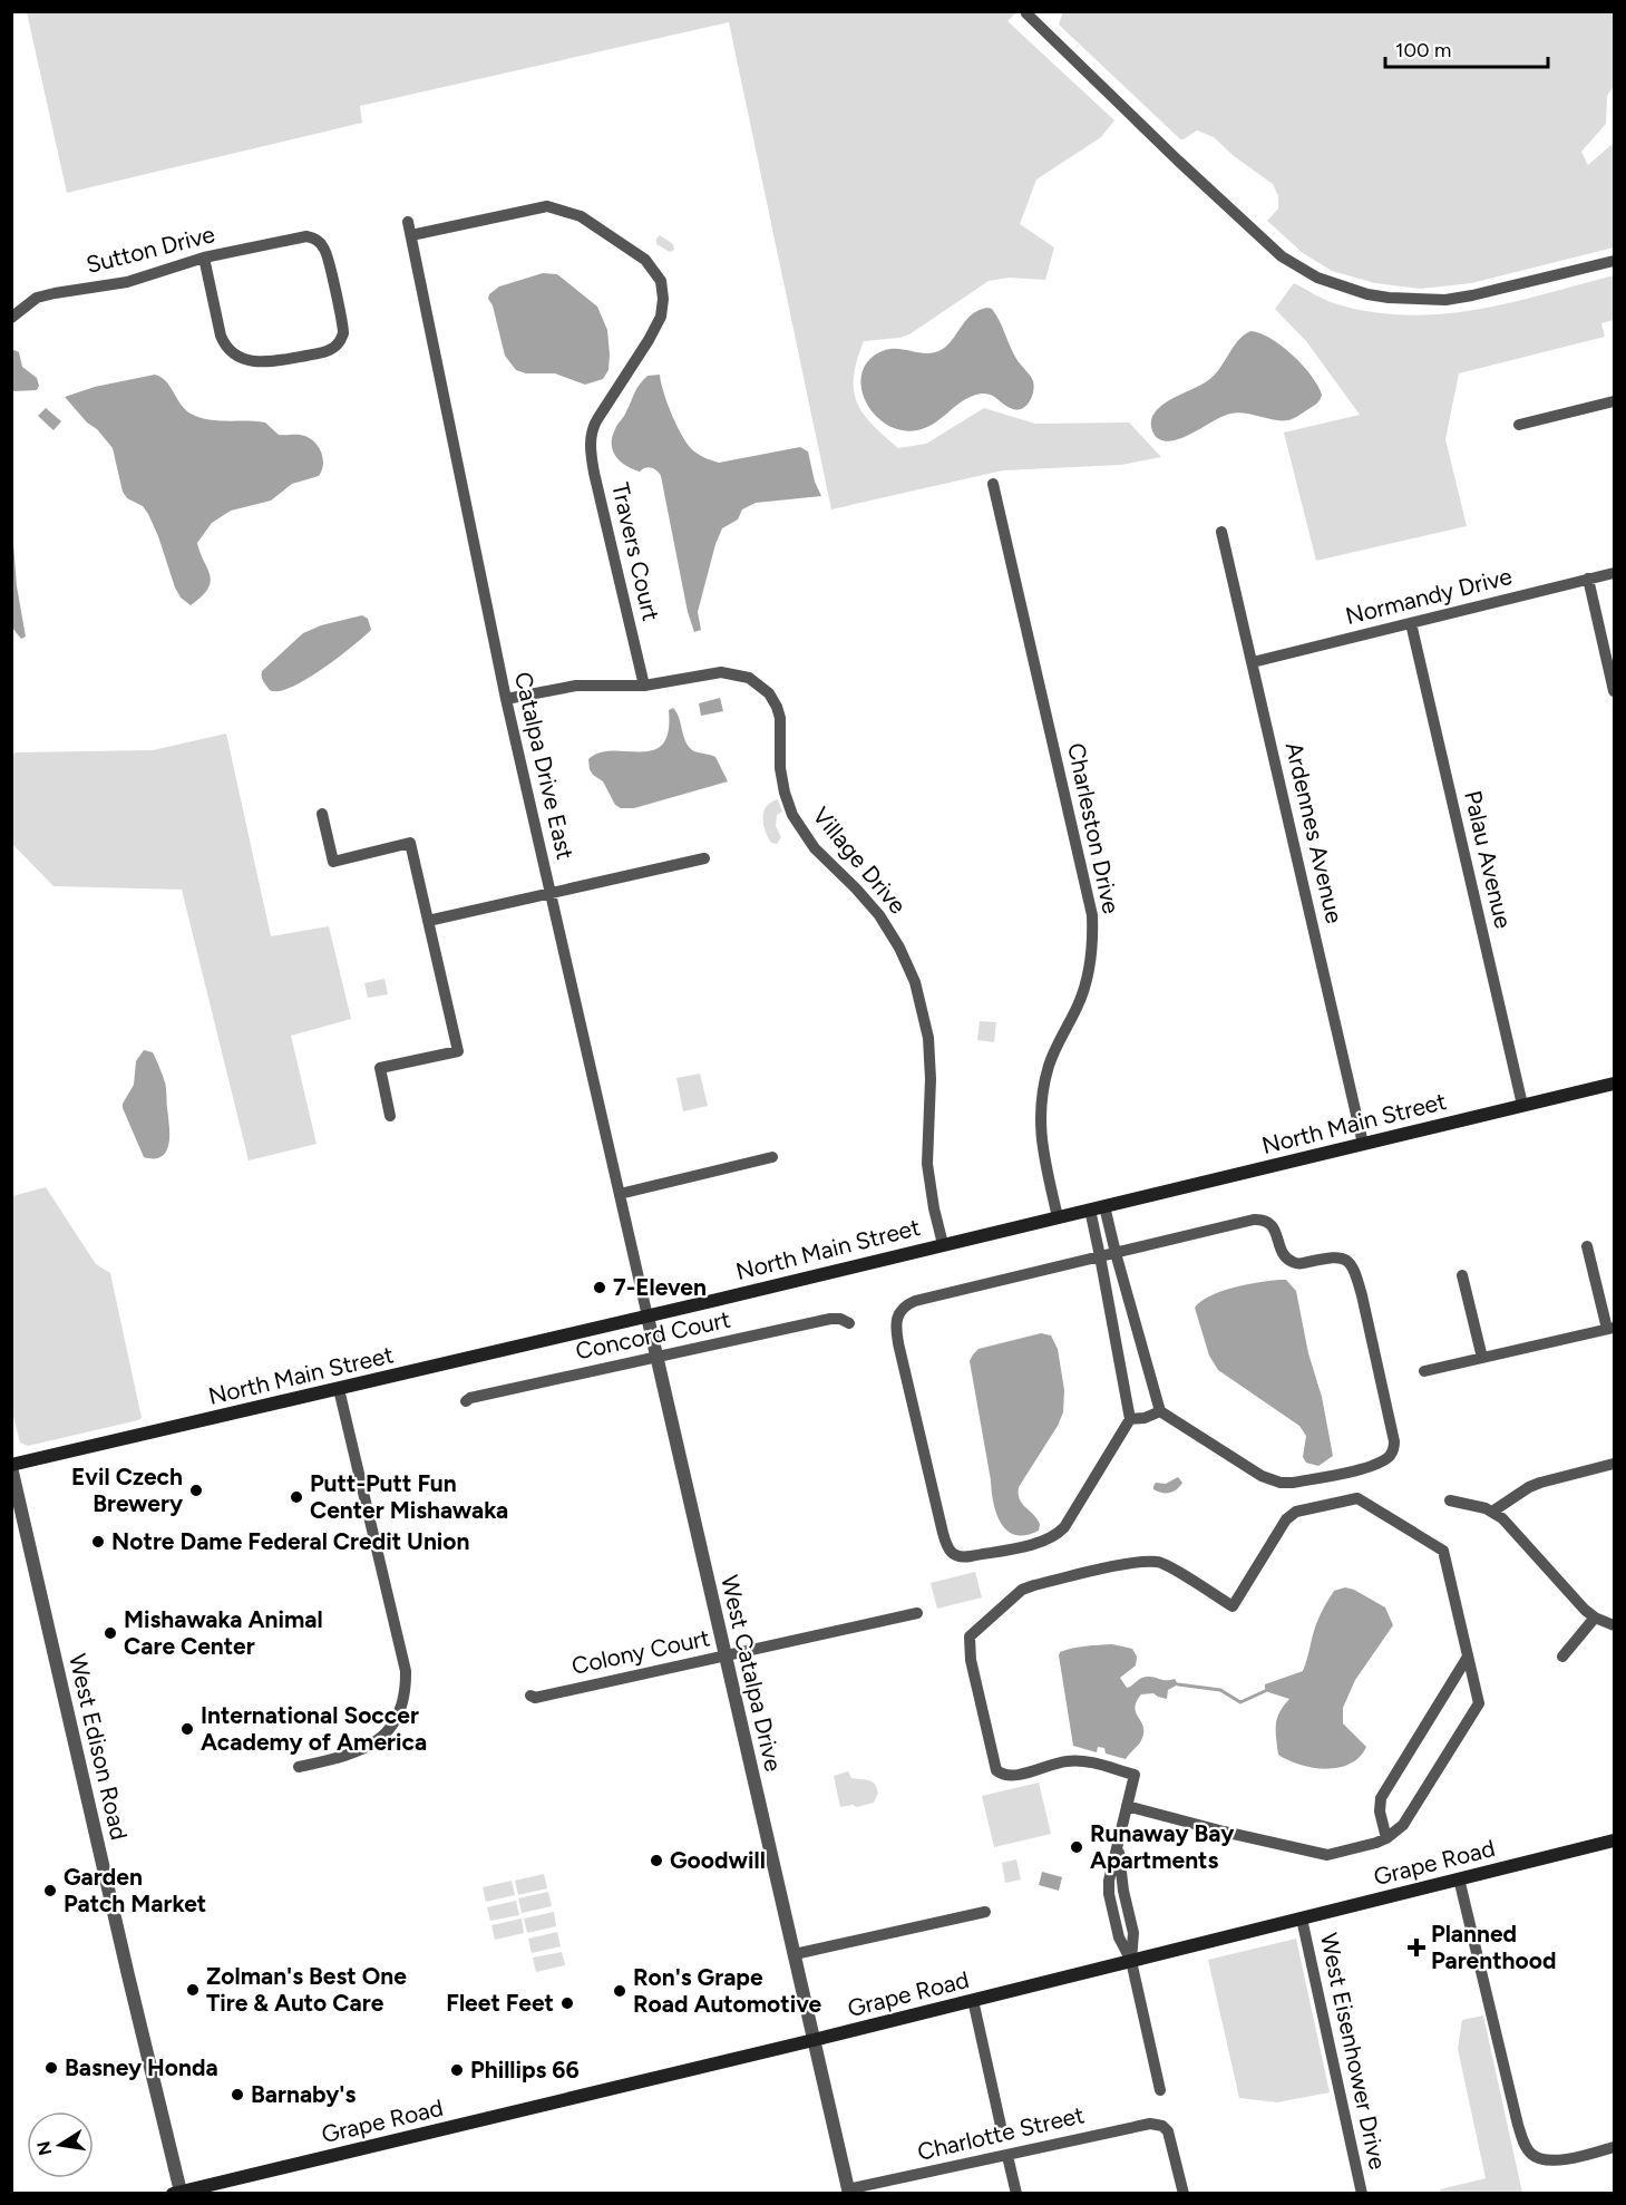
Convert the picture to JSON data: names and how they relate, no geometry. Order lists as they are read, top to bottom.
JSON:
{
  "streets": {
    "main road": ["North Main Street", "Grape Road"],
    "street": [
      "Sutton Drive",
      "Travers Court",
      "Normandy Drive",
      "Catalpa Drive East",
      "Charleston Drive",
      "Ardennes Avenue",
      "Palau Avenue",
      "Village Drive",
      "Concord Court",
      "Colony Court",
      "West Catalpa Drive",
      "West Edison Road",
      "West Eisenhower Drive",
      "Charlotte Street"
    ]
  },
  "crossings": [
    ["Travers Court", "Catalpa Drive East"],
    ["Travers Court", "Village Drive"],
    ["Normandy Drive", "Ardennes Avenue"],
    ["Normandy Drive", "Palau Avenue"],
    ["Catalpa Drive East", "Village Drive"],
    ["Catalpa Drive East", "North Main Street"],
    ["Catalpa Drive East", "West Catalpa Drive"],
    ["Charleston Drive", "North Main Street"],
    ["Ardennes Avenue", "North Main Street"],
    ["Palau Avenue", "North Main Street"],
    ["Village Drive", "North Main Street"],
    ["North Main Street", "West Catalpa Drive"],
    ["North Main Street", "West Edison Road"],
    ["Concord Court", "West Catalpa Drive"],
    ["Colony Court", "West Catalpa Drive"],
    ["West Catalpa Drive", "Grape Road"],
    ["West Catalpa Drive", "Charlotte Street"],
    ["West Edison Road", "Grape Road"],
    ["Grape Road", "West Eisenhower Drive"]
  ],
  "places": {
    "other": [
      "7-Eleven",
      "Evil Czech Brewery",
      "Putt-Putt Fun Center Mishawaka",
      "Notre Dame Federal Credit Union",
      "Mishawaka Animal Care Center",
      "International Soccer Academy of America",
      "Runaway Bay Apartments",
      "Goodwill",
      "Garden Patch Market",
      "Zolman's Best One Tire & Auto Care",
      "Ron's Grape Road Automotive",
      "Fleet Feet",
      "Basney Honda",
      "Phillips 66",
      "Barnaby's"
    ],
    "health": ["Planned Parenthood"]
  },
  "scale_bar": "100 m",
  "north": "left"
}
